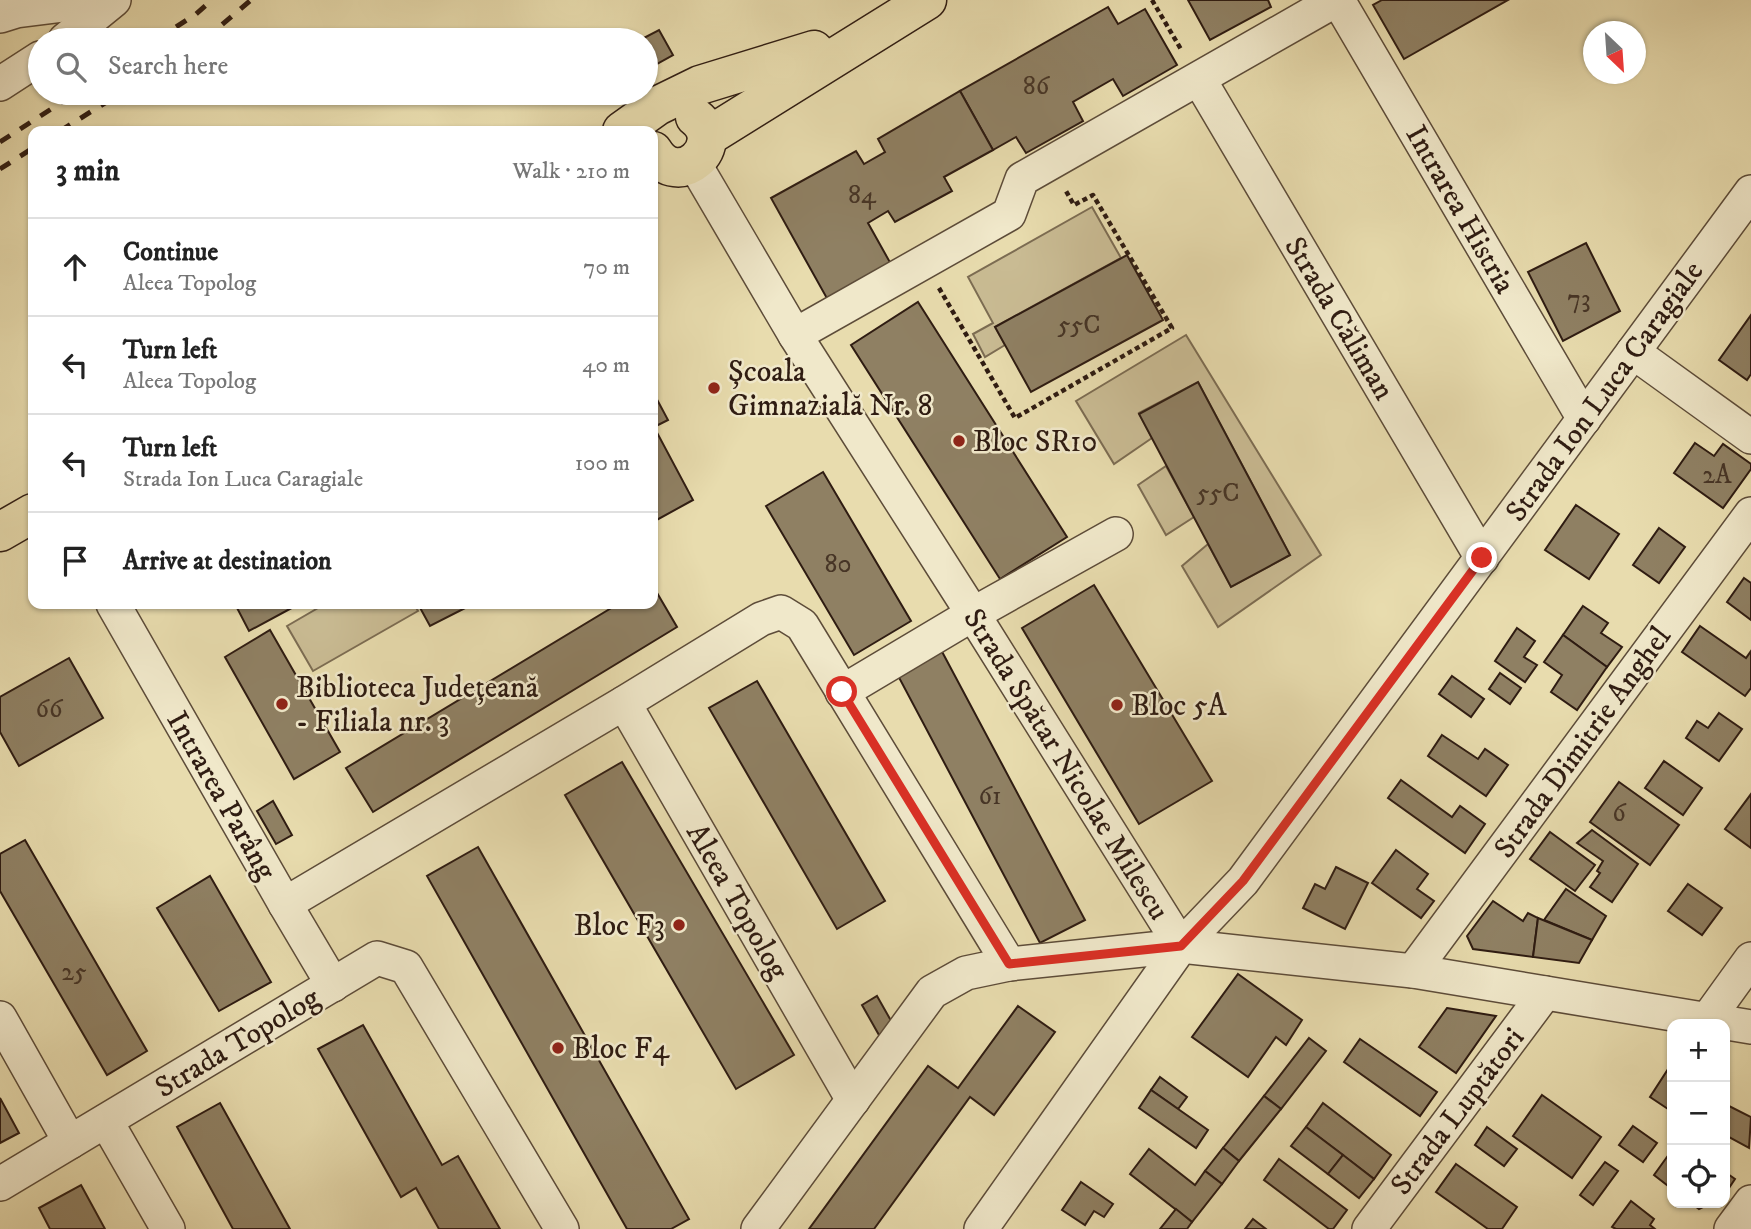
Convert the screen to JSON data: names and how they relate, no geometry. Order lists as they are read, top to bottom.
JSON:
{
  "streets": {
    "street": [
      "Intrarea Histria",
      "Strada Căliman",
      "Strada Ion Luca Caragiale",
      "Strada Dimitrie Anghel",
      "Strada Spătar Nicolae Milescu",
      "Intrarea Parâng",
      "Aleea Topolog",
      "Strada Topolog",
      "Strada Luptători"
    ]
  },
  "crossings": [
    ["Intrarea Histria", "Strada Ion Luca Caragiale"],
    ["Strada Căliman", "Strada Ion Luca Caragiale"],
    ["Strada Ion Luca Caragiale", "Strada Spătar Nicolae Milescu"],
    ["Strada Dimitrie Anghel", "Strada Spătar Nicolae Milescu"],
    ["Strada Spătar Nicolae Milescu", "Strada Luptători"],
    ["Intrarea Parâng", "Strada Topolog"]
  ],
  "places": [
    "Școala Gimnazială Nr. 8",
    "Bloc SR10",
    "Biblioteca Județeană - Filiala nr. 3",
    "Bloc 5A",
    "Bloc F3",
    "Bloc F4"
  ],
  "house_numbers": [
    "86",
    "84",
    "73",
    "55C",
    "2A",
    "55C",
    "80",
    "66",
    "61",
    "6",
    "25"
  ],
  "north": "bottom right",
  "page": {
    "search": "Search here",
    "heading": ["3 min", "Walk · 210 m"],
    "list": [
      ["Continue", "Aleea Topolog", "70 m"],
      ["Turn left", "Aleea Topolog", "40 m"],
      ["Turn left", "Strada Ion Luca Caragiale", "100 m"],
      "Arrive at destination"
    ],
    "map_buttons": ["+", "−"]
  }
}
